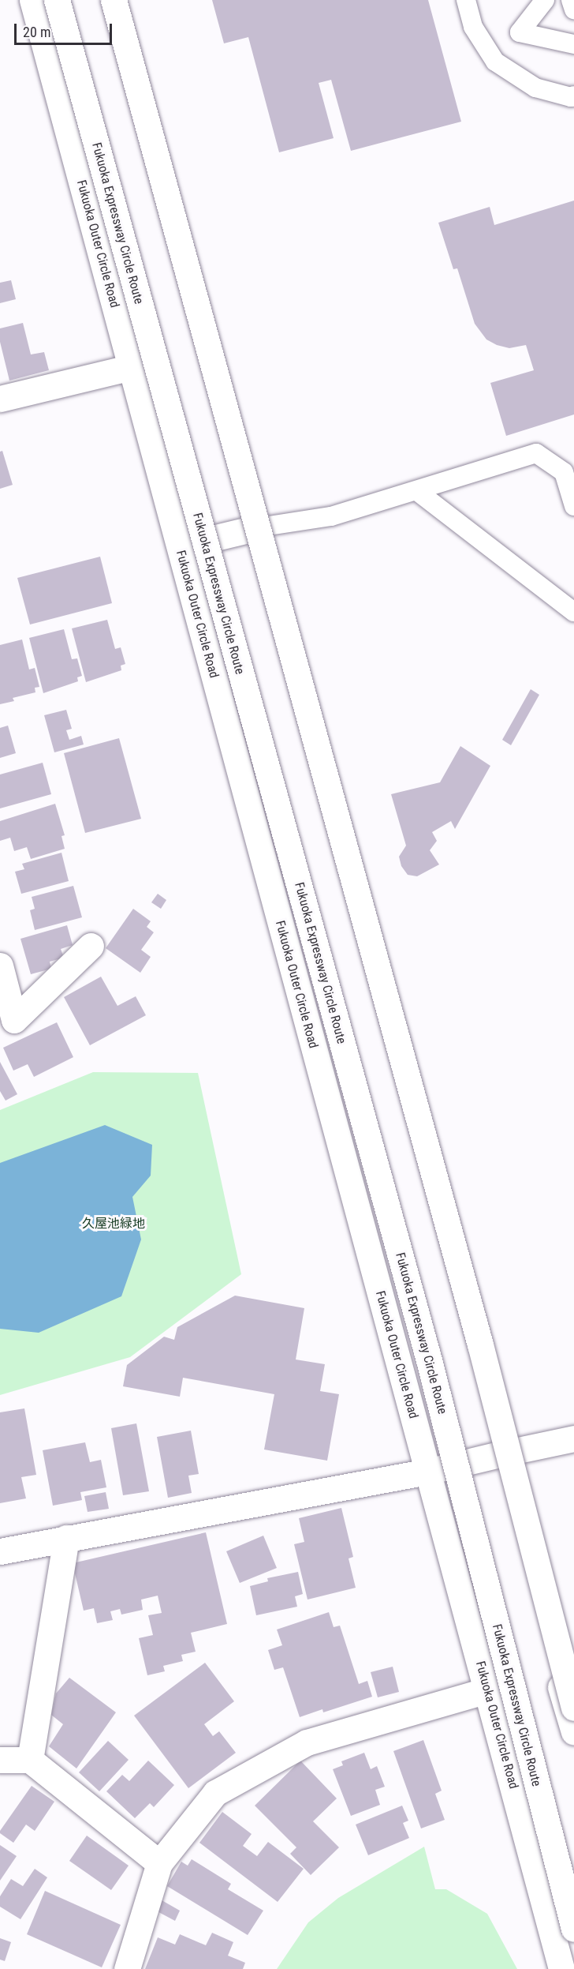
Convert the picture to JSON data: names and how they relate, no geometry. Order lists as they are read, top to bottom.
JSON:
{
  "streets": {
    "main road": ["Fukuoka Expressway Circle Route", "Fukuoka Outer Circle Road"]
  },
  "parks": ["久屋池緑地"],
  "scale_bar": "20 m"
}
